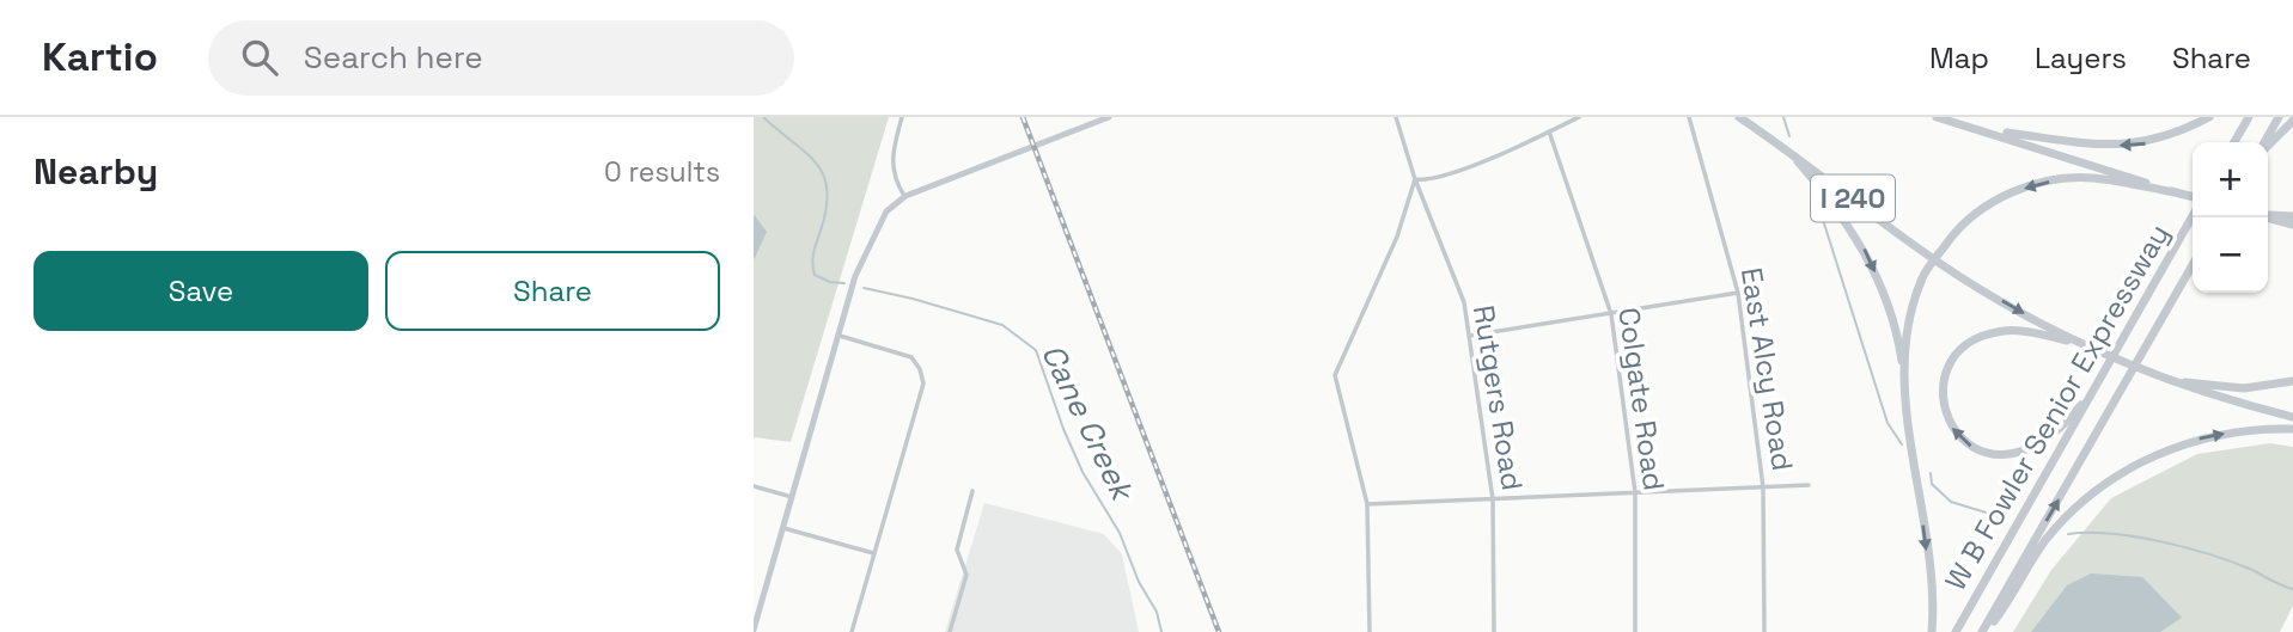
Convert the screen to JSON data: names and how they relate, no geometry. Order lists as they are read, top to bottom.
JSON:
{
  "streets": {
    "highway": ["I 240", "W B Fowler Senior Expressway"],
    "street": ["East Alcy Road", "Rutgers Road", "Colgate Road"]
  },
  "water": ["Cane Creek"],
  "page": {
    "header": "Kartio",
    "search": "Search here",
    "nav": ["Map", "Layers", "Share"],
    "heading": ["Nearby", "0 results"],
    "map_buttons": ["+", "−"],
    "buttons": ["Save", "Share"]
  }
}
